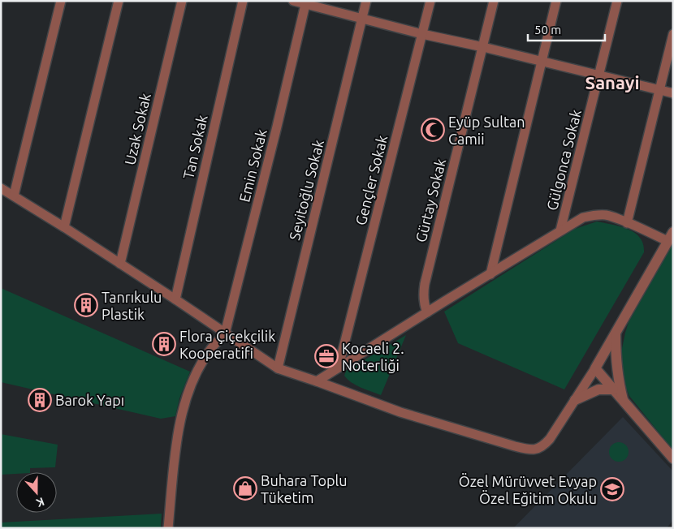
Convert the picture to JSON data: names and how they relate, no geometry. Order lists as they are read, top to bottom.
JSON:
{
  "streets": {
    "street": [
      "Uzak Sokak",
      "Tan Sokak",
      "Gülgonca Sokak",
      "Emin Sokak",
      "Gençler Sokak",
      "Seyitoğlu Sokak",
      "Gürtay Sokak"
    ]
  },
  "districts": ["Sanayi"],
  "places": {
    "mosque": ["Eyüp Sultan Camii"],
    "building": ["Tanrıkulu Plastik", "Flora Çiçekçilik Kooperatifi", "Barok Yapı"],
    "office": ["Kocaeli 2. Noterliği"],
    "shop": ["Buhara Toplu Tüketim"],
    "school or university": ["Özel Mürüvvet Evyap Özel Eğitim Okulu"]
  },
  "scale_bar": "50 m",
  "north": "bottom"
}
